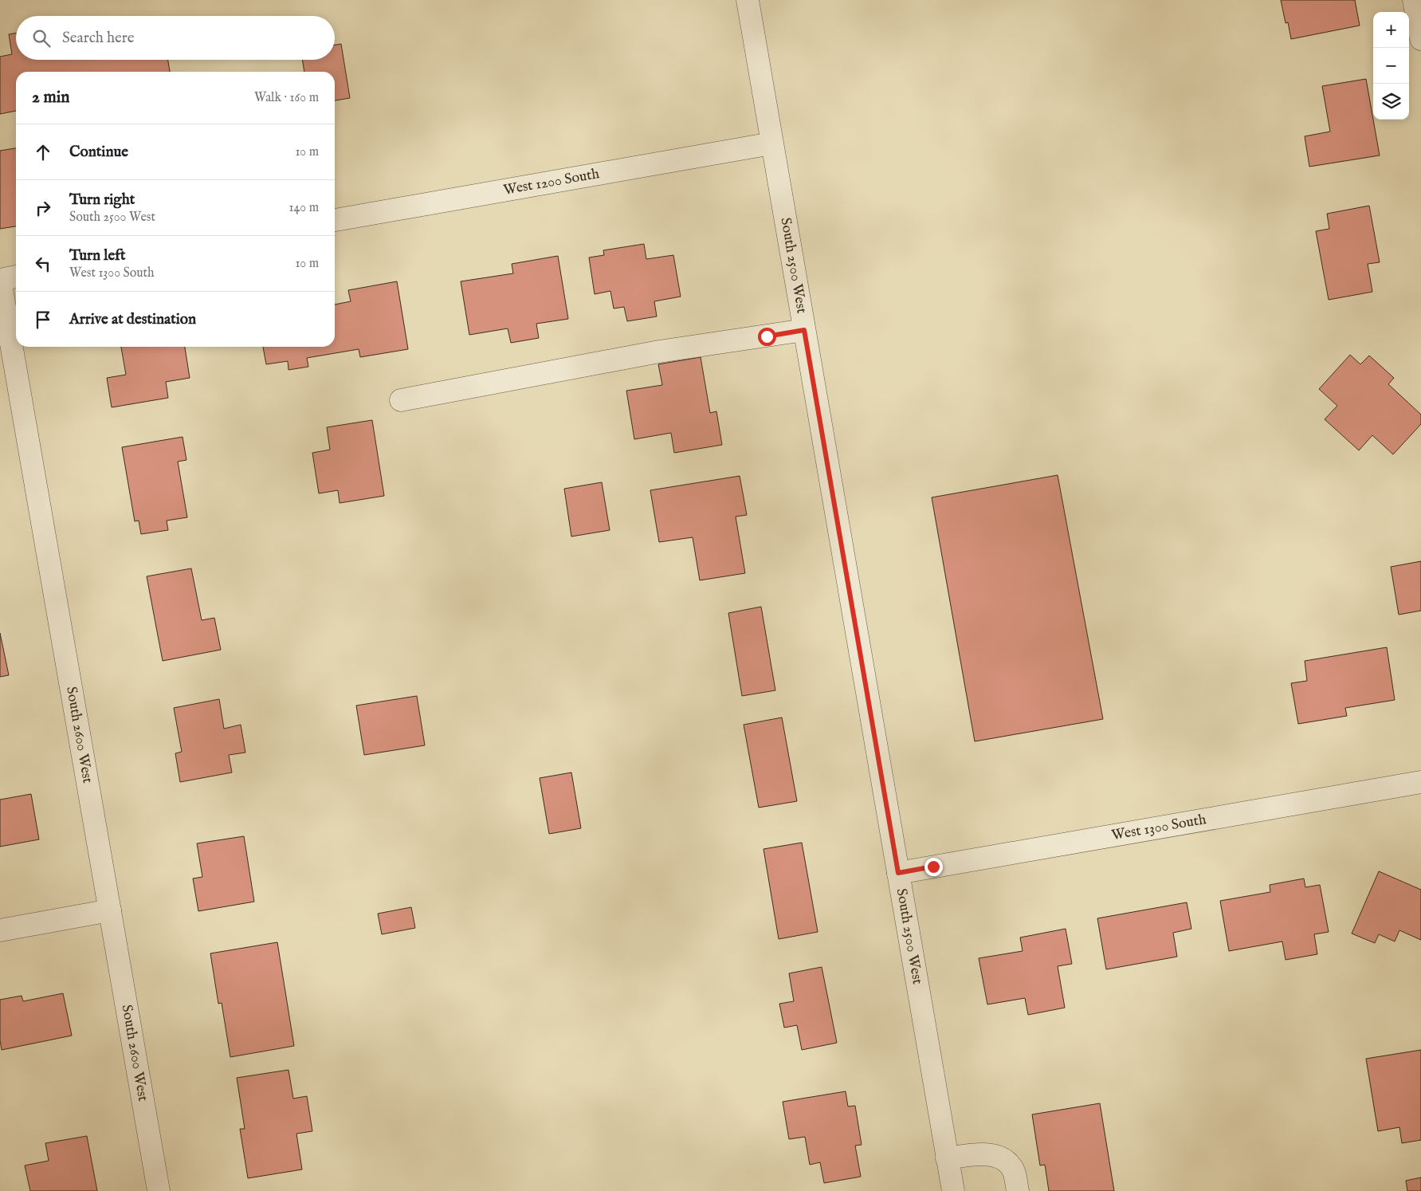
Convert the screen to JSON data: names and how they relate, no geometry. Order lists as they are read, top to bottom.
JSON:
{
  "streets": {
    "street": [
      "West 1200 South",
      "South 2500 West",
      "South 2600 West",
      "West 1300 South"
    ]
  },
  "crossings": [
    ["West 1200 South", "South 2500 West"],
    ["South 2500 West", "West 1300 South"]
  ],
  "page": {
    "map_buttons": ["+", "−"],
    "search": "Search here",
    "heading": ["2 min", "Walk · 160 m"],
    "list": [
      ["Continue", "10 m"],
      ["Turn right", "South 2500 West", "140 m"],
      ["Turn left", "West 1300 South", "10 m"],
      "Arrive at destination"
    ]
  }
}
